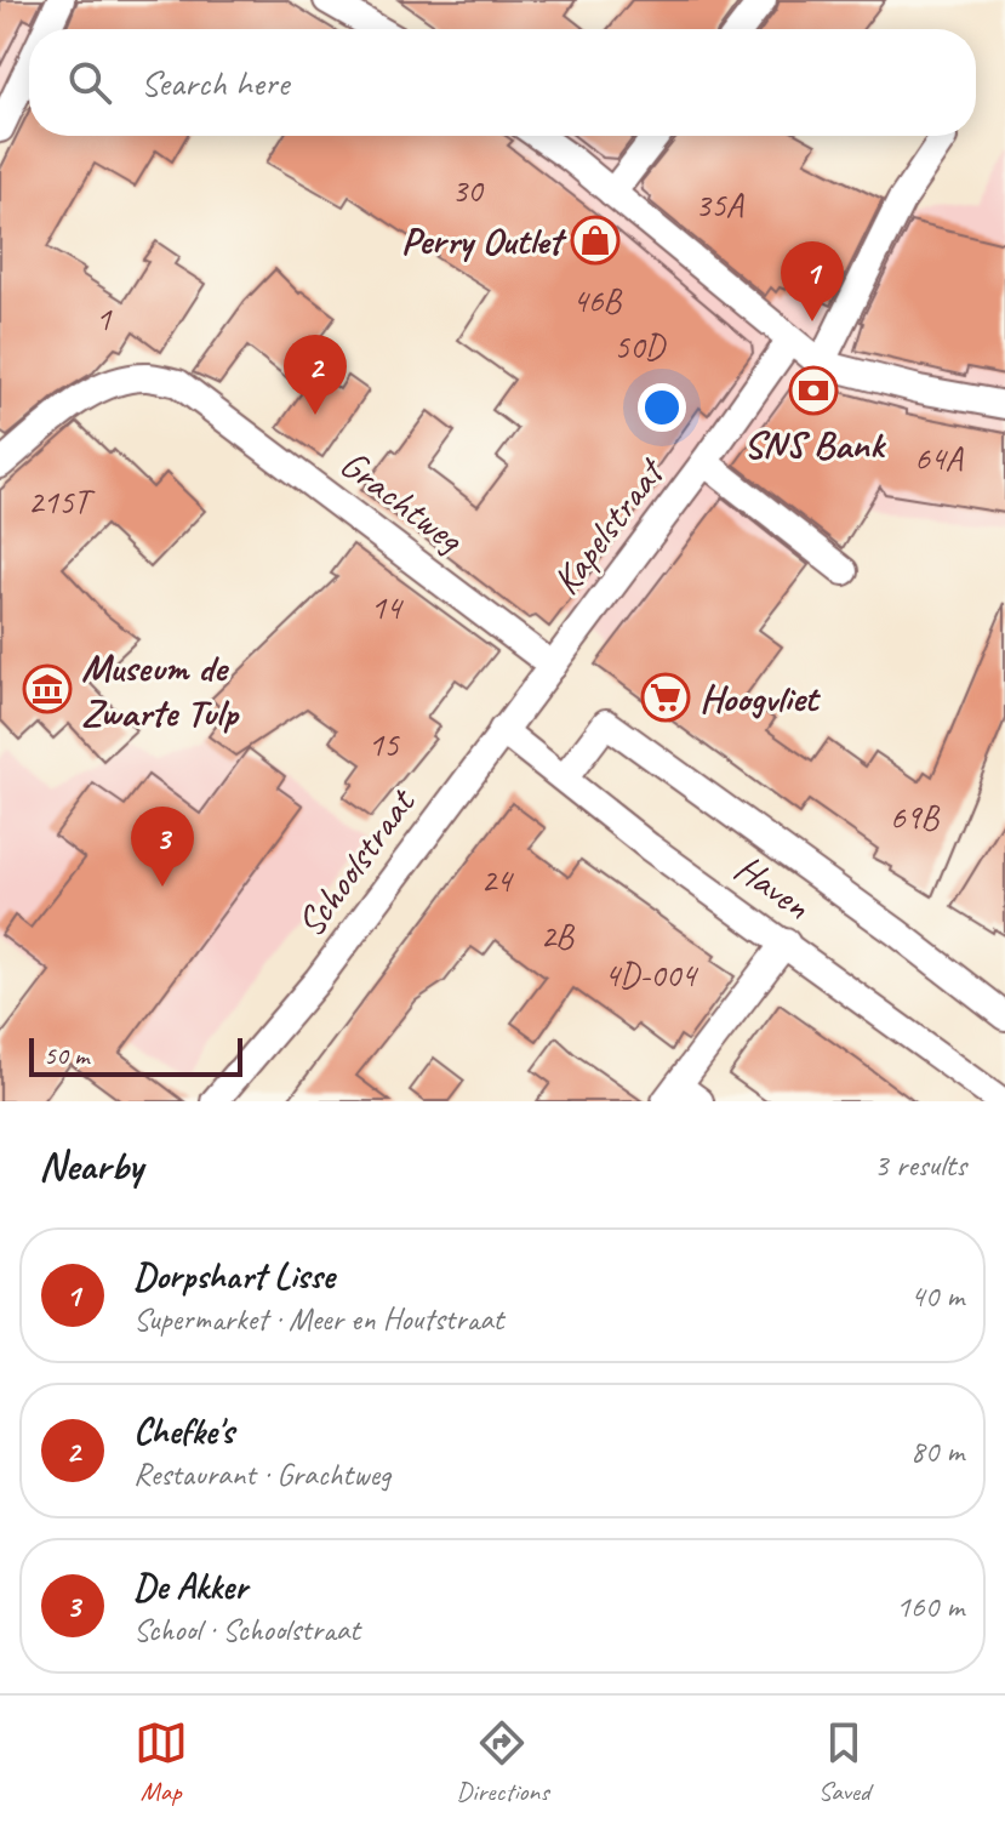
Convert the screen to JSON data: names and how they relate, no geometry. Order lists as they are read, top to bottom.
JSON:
{
  "streets": {
    "street": [
      "Grachtweg",
      "Kapelstraat",
      "Schoolstraat",
      "Haven"
    ]
  },
  "crossings": [
    ["Grachtweg", "Kapelstraat"],
    ["Grachtweg", "Schoolstraat"],
    ["Kapelstraat", "Schoolstraat"],
    ["Schoolstraat", "Haven"]
  ],
  "places": {
    "shop": ["Perry Outlet"],
    "bank": ["SNS Bank"],
    "museum": ["Museum de Zwarte Tulp"],
    "supermarket": ["Hoogvliet"]
  },
  "house_numbers": [
    "30",
    "35A",
    "46B",
    "1",
    "50D",
    "64A",
    "215T",
    "14",
    "15",
    "69B",
    "24",
    "2B",
    "4D-004"
  ],
  "scale_bar": "50 m",
  "page": {
    "search": "Search here",
    "pins": ["1", "2", "3"],
    "scale": "50 m",
    "heading": ["Nearby", "3 results"],
    "list": [
      {
        "mark": "1",
        "name": "Dorpshart Lisse",
        "note": "Supermarket · Meer en Houtstraat",
        "value": "40 m"
      },
      {
        "mark": "2",
        "name": "Chefke's",
        "note": "Restaurant · Grachtweg",
        "value": "80 m"
      },
      {
        "mark": "3",
        "name": "De Akker",
        "note": "School · Schoolstraat",
        "value": "160 m"
      }
    ],
    "nav": ["Map", "Directions", "Saved"]
  }
}
